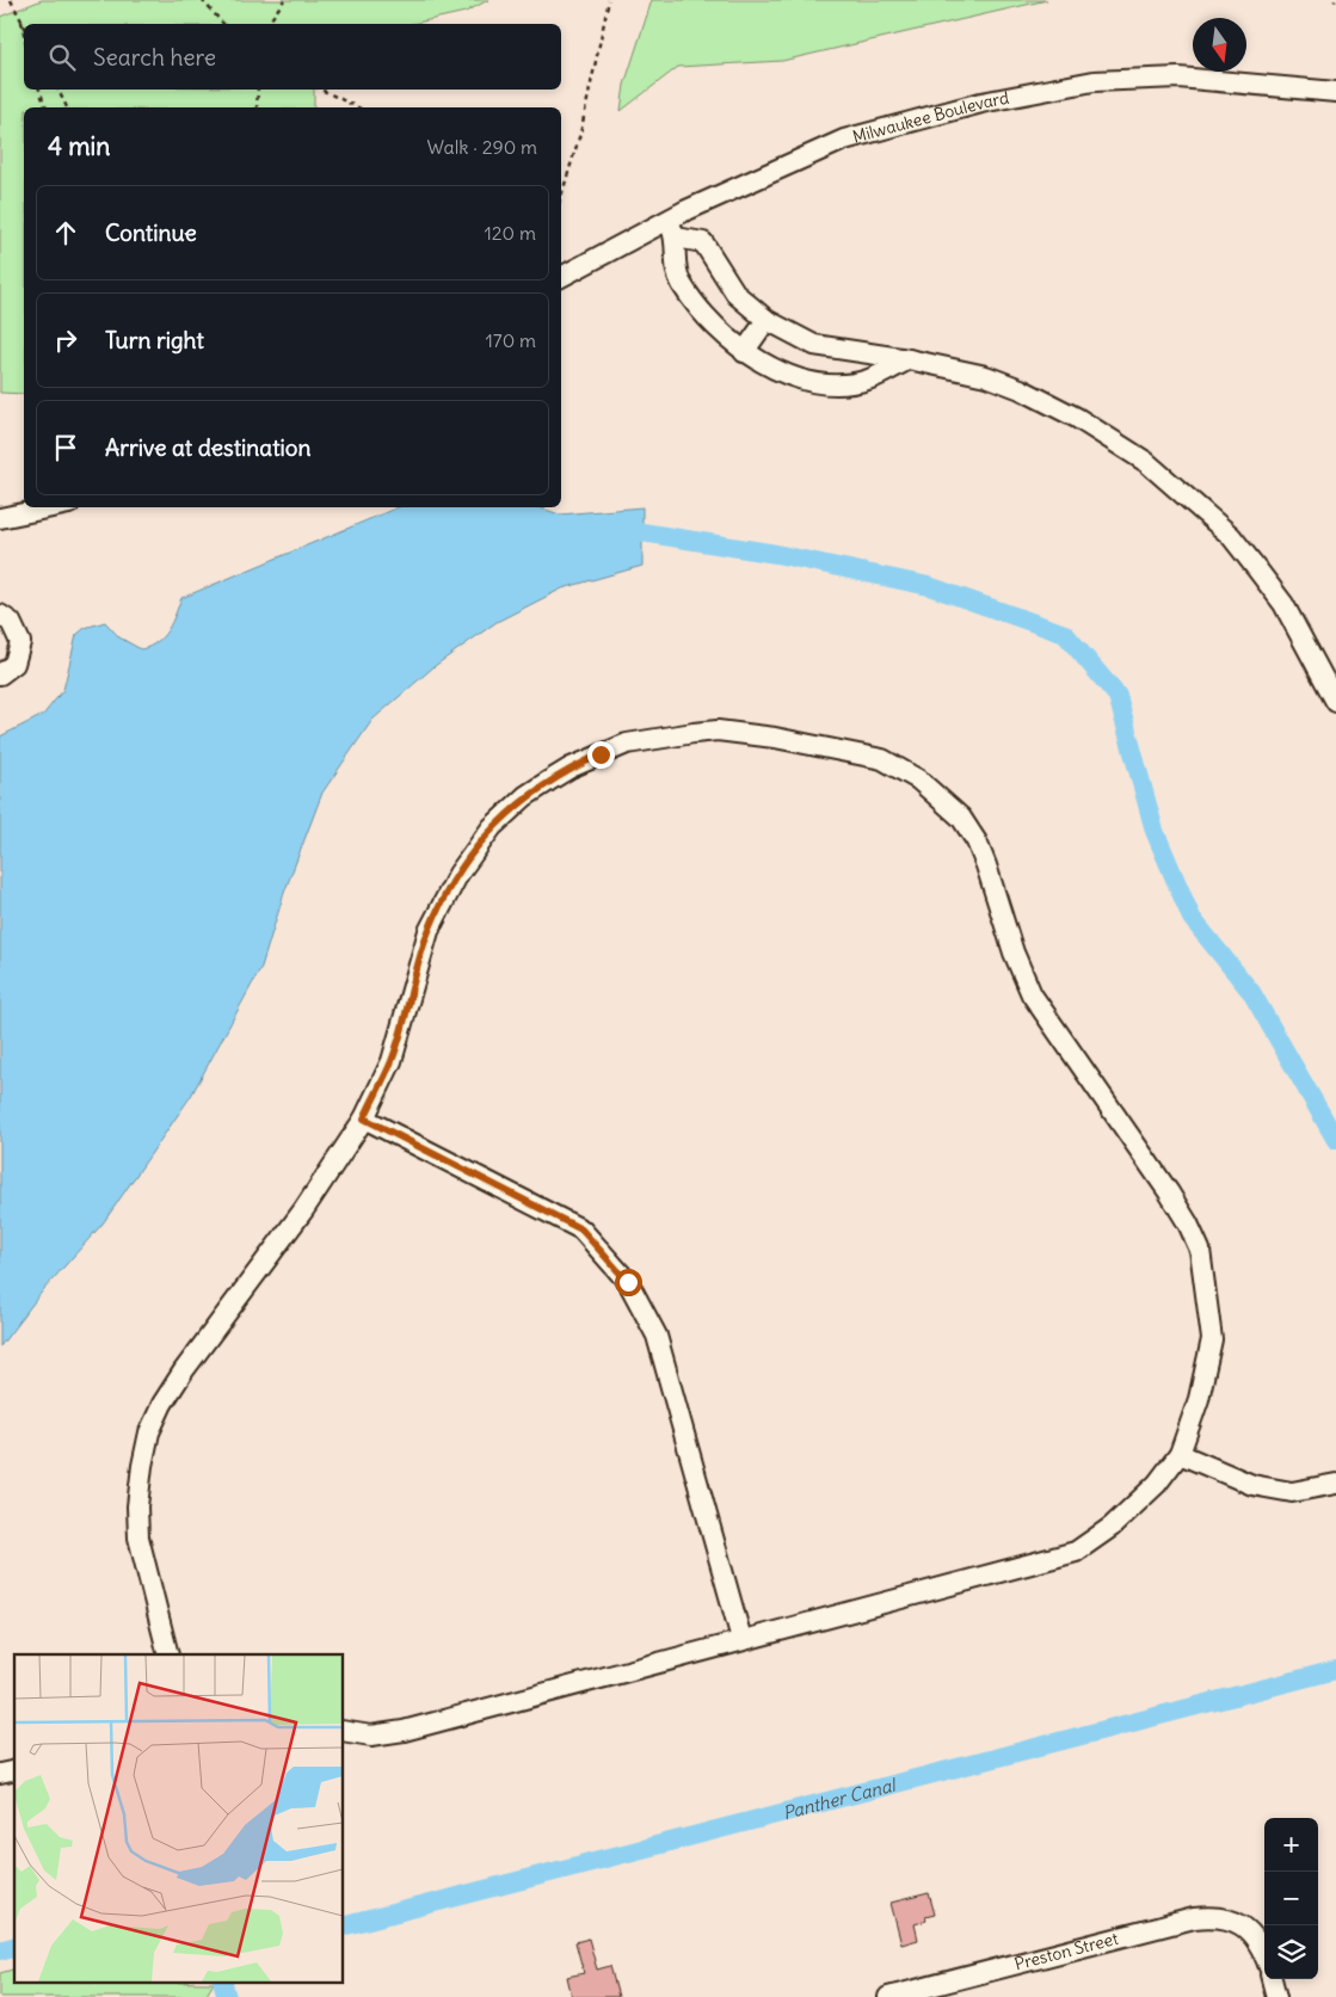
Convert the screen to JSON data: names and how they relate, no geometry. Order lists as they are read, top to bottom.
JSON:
{
  "streets": {
    "street": ["Milwaukee Boulevard", "Preston Street"]
  },
  "water": ["Panther Canal"],
  "north": "bottom",
  "page": {
    "search": "Search here",
    "heading": ["4 min", "Walk · 290 m"],
    "list": [
      ["Continue", "120 m"],
      ["Turn right", "170 m"],
      "Arrive at destination"
    ],
    "map_buttons": ["+", "−"]
  }
}
